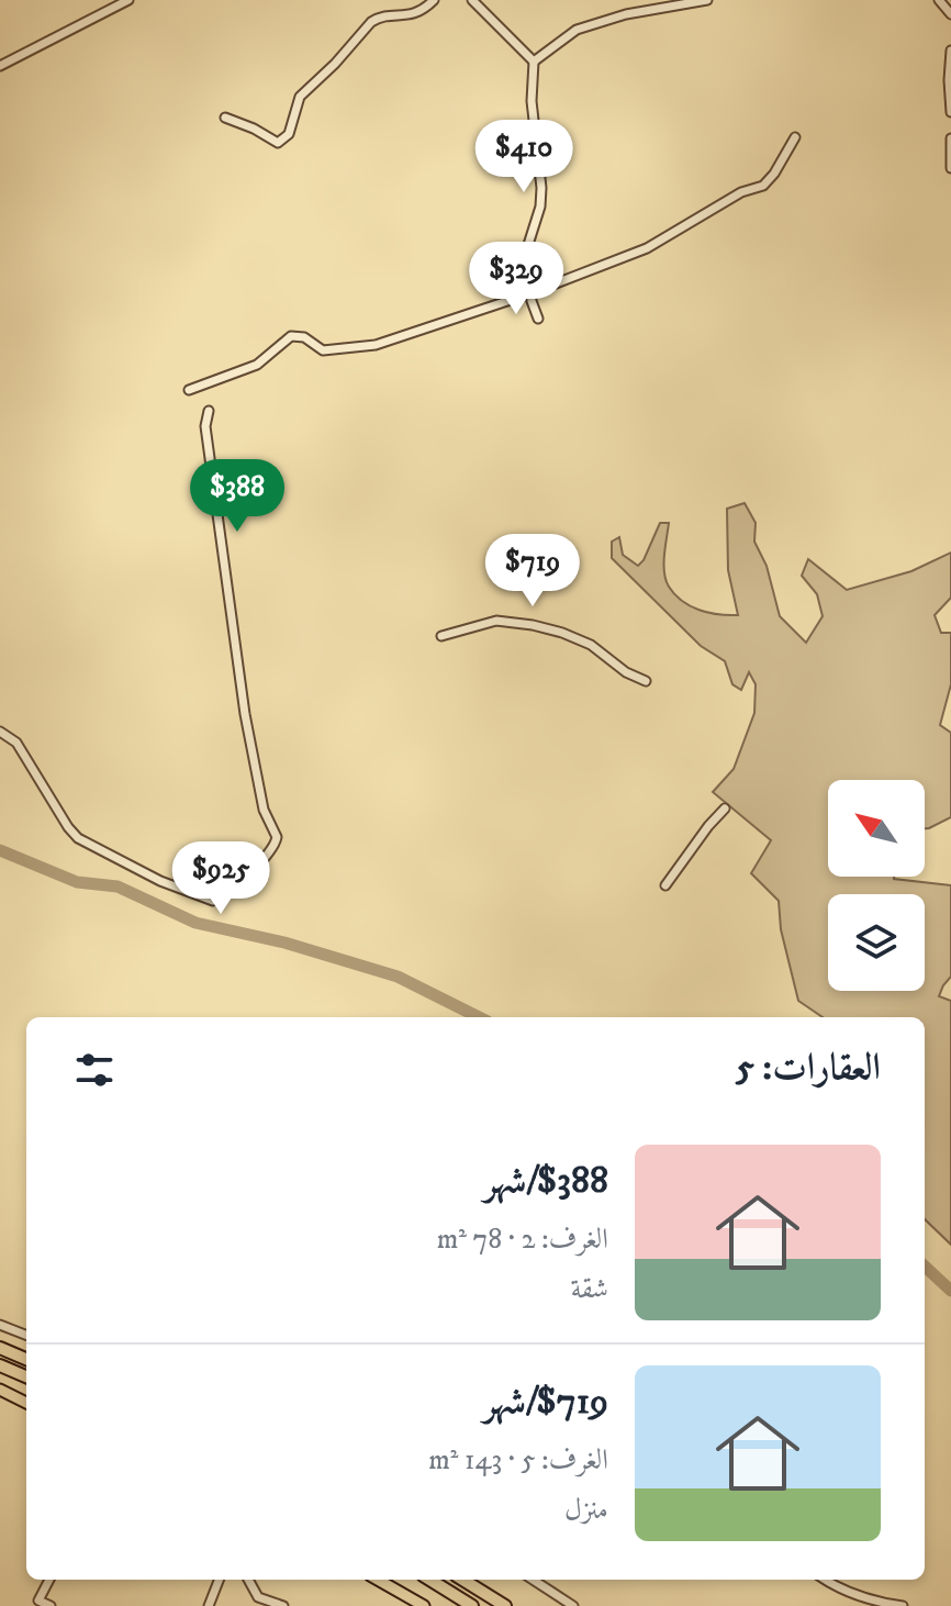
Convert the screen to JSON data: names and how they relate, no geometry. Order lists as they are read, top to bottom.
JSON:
{
  "north": "top left",
  "page": {
    "price": [
      "$410",
      "$329",
      "$388",
      "$719",
      "$925"
    ],
    "heading": "العقارات: 5",
    "list": [
      {
        "name": "$388/شهر",
        "note": "الغرف: 2 · 78 m² · شقة"
      },
      {
        "name": "$719/شهر",
        "note": "الغرف: 5 · 143 m² · منزل"
      }
    ]
  }
}
